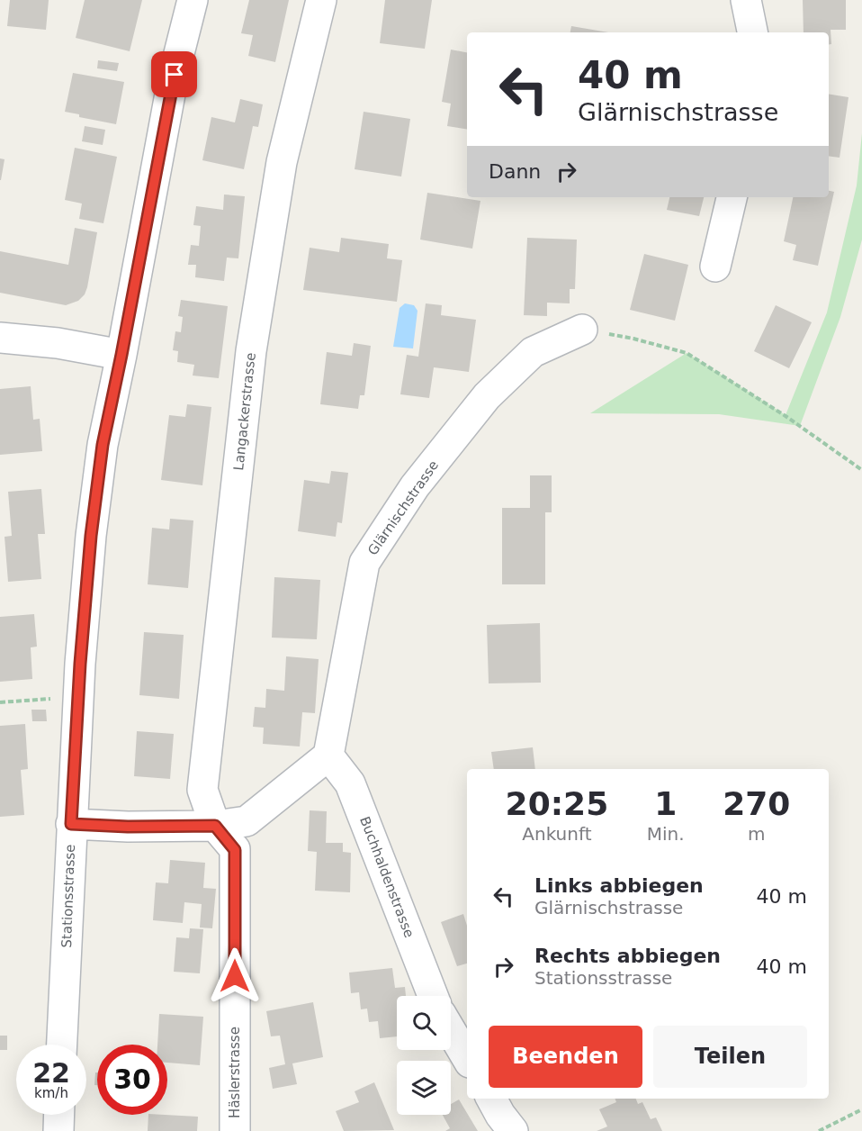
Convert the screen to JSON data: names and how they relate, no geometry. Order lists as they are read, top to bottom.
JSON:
{
  "streets": {
    "street": [
      "Langackerstrasse",
      "Glärnischstrasse",
      "Buchhaldenstrasse",
      "Stationsstrasse",
      "Häslerstrasse"
    ]
  },
  "crossings": [
    ["Langackerstrasse", "Häslerstrasse"],
    ["Glärnischstrasse", "Buchhaldenstrasse"]
  ],
  "page": {
    "turn": ["40 m", "Glärnischstrasse"],
    "then": "Dann",
    "eta": [
      "20:25",
      "Ankunft",
      "1",
      "Min.",
      "270",
      "m"
    ],
    "list": [
      {
        "name": "Links abbiegen",
        "note": "Glärnischstrasse",
        "value": "40 m"
      },
      {
        "name": "Rechts abbiegen",
        "note": "Stationsstrasse",
        "value": "40 m"
      }
    ],
    "buttons": ["Beenden", "Teilen"],
    "speed": "22 km/h",
    "limit": "30"
  }
}
